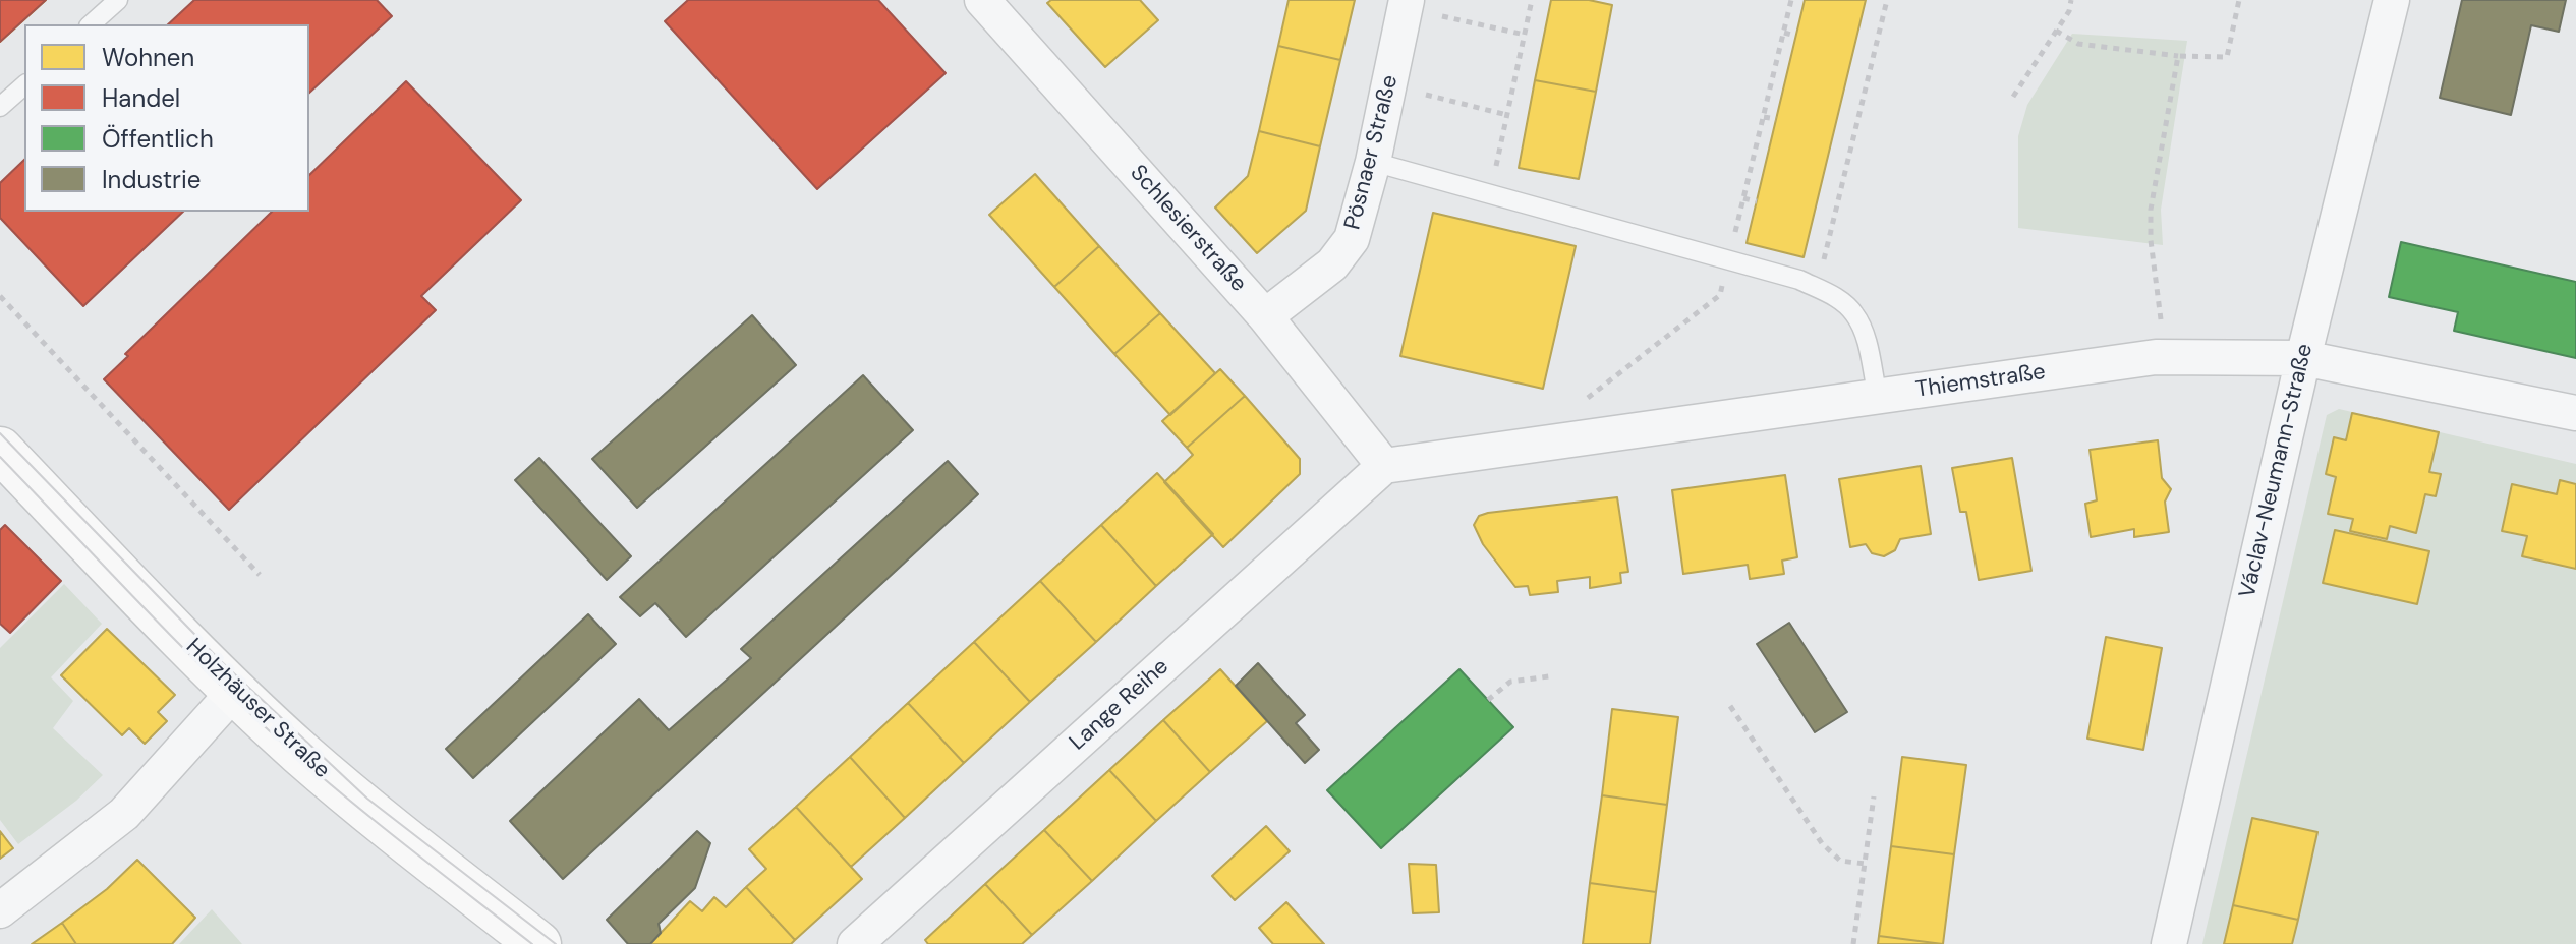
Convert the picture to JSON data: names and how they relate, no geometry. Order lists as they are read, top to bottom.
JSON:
{
  "streets": {
    "main road": ["Holzhäuser Straße"],
    "street": [
      "Pösnaer Straße",
      "Schlesierstraße",
      "Thiemstraße",
      "Václav-Neumann-Straße",
      "Lange Reihe"
    ]
  },
  "crossings": [
    ["Pösnaer Straße", "Schlesierstraße"],
    ["Schlesierstraße", "Thiemstraße"],
    ["Schlesierstraße", "Lange Reihe"],
    ["Thiemstraße", "Václav-Neumann-Straße"],
    ["Thiemstraße", "Lange Reihe"]
  ],
  "legend": [
    "Wohnen",
    "Handel",
    "Öffentlich",
    "Industrie"
  ]
}
